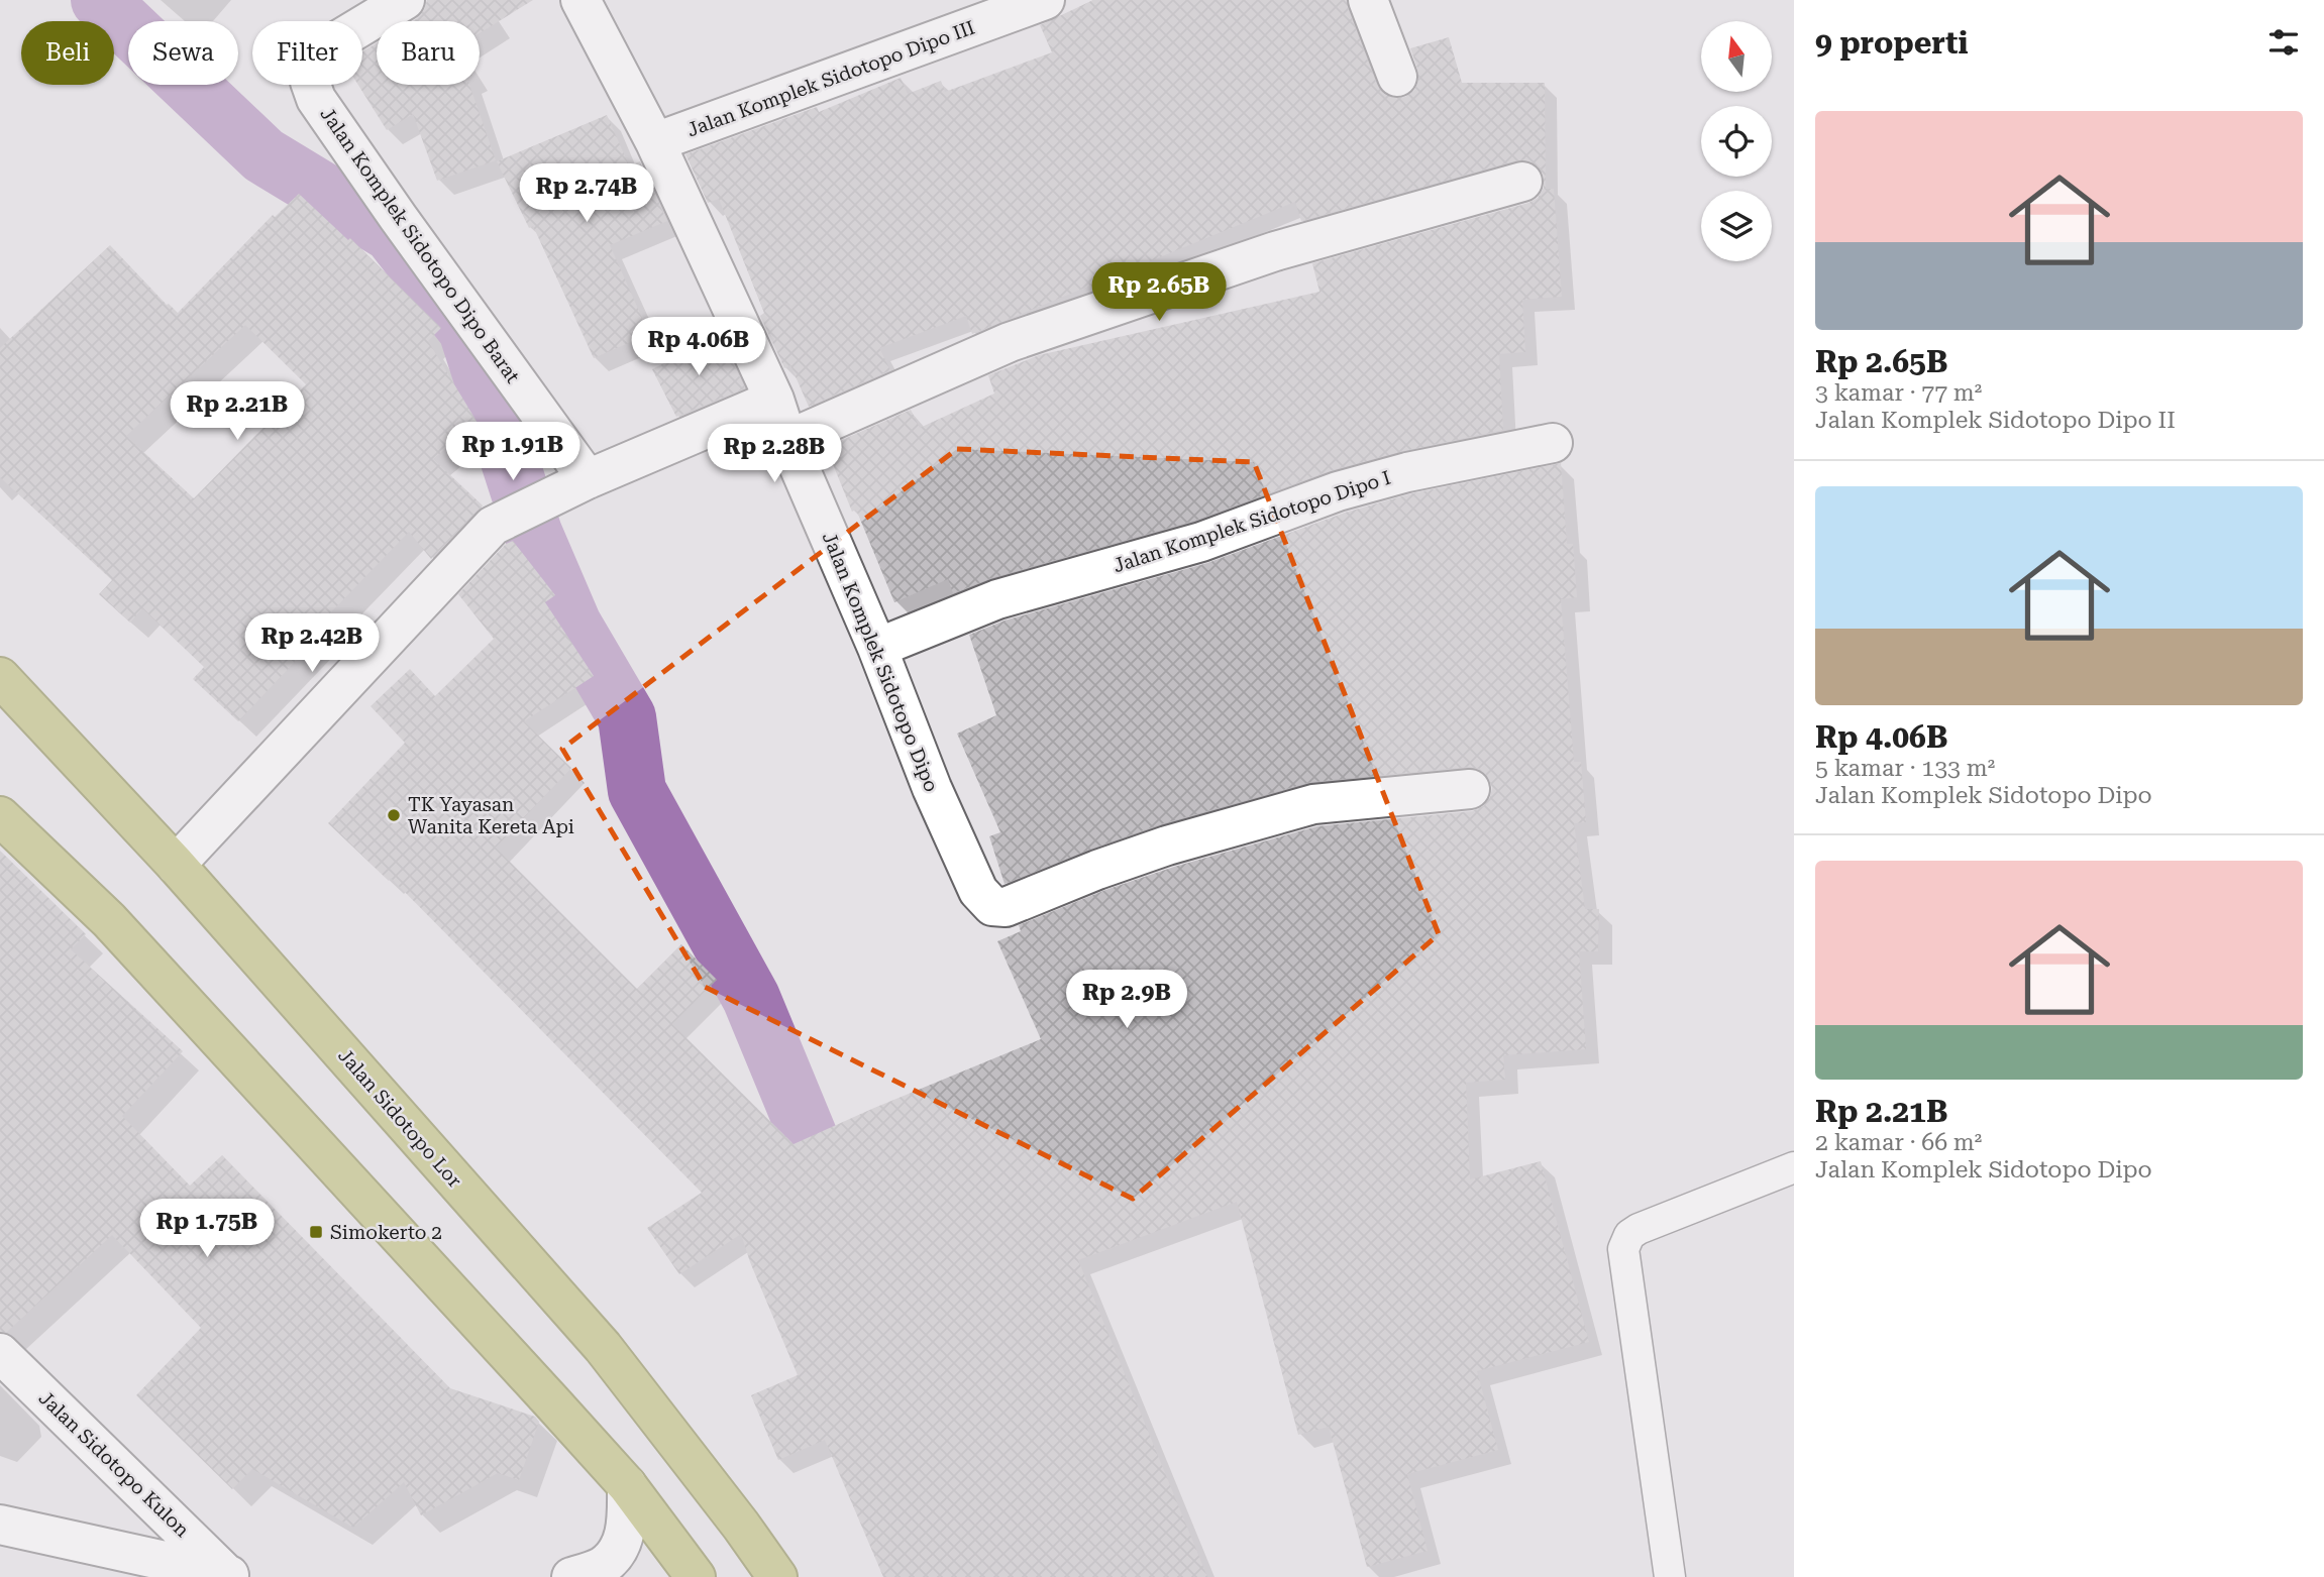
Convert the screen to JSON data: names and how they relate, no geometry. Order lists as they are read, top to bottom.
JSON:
{
  "streets": {
    "highway": ["Jalan Sidotopo Lor"],
    "street": [
      "Jalan Komplek Sidotopo Dipo III",
      "Jalan Komplek Sidotopo Dipo Barat",
      "Jalan Komplek Sidotopo Dipo I",
      "Jalan Komplek Sidotopo Dipo",
      "Jalan Sidotopo Kulon"
    ]
  },
  "crossings": [
    ["Jalan Komplek Sidotopo Dipo III", "Jalan Komplek Sidotopo Dipo"],
    ["Jalan Komplek Sidotopo Dipo I", "Jalan Komplek Sidotopo Dipo"]
  ],
  "places": {
    "other": ["TK Yayasan Wanita Kereta Api"],
    "transit": ["Simokerto 2"]
  },
  "north": "top",
  "page": {
    "heading": "9 properti",
    "chip": [
      "Beli",
      "Sewa",
      "Filter",
      "Baru"
    ],
    "list": [
      {
        "name": "Rp 2.65B",
        "note": "3 kamar · 77 m² · Jalan Komplek Sidotopo Dipo II"
      },
      {
        "name": "Rp 4.06B",
        "note": "5 kamar · 133 m² · Jalan Komplek Sidotopo Dipo"
      },
      {
        "name": "Rp 2.21B",
        "note": "2 kamar · 66 m² · Jalan Komplek Sidotopo Dipo"
      }
    ],
    "price": [
      "Rp 2.74B",
      "Rp 2.65B",
      "Rp 4.06B",
      "Rp 2.21B",
      "Rp 1.91B",
      "Rp 2.28B",
      "Rp 2.42B",
      "Rp 2.9B",
      "Rp 1.75B"
    ]
  }
}
